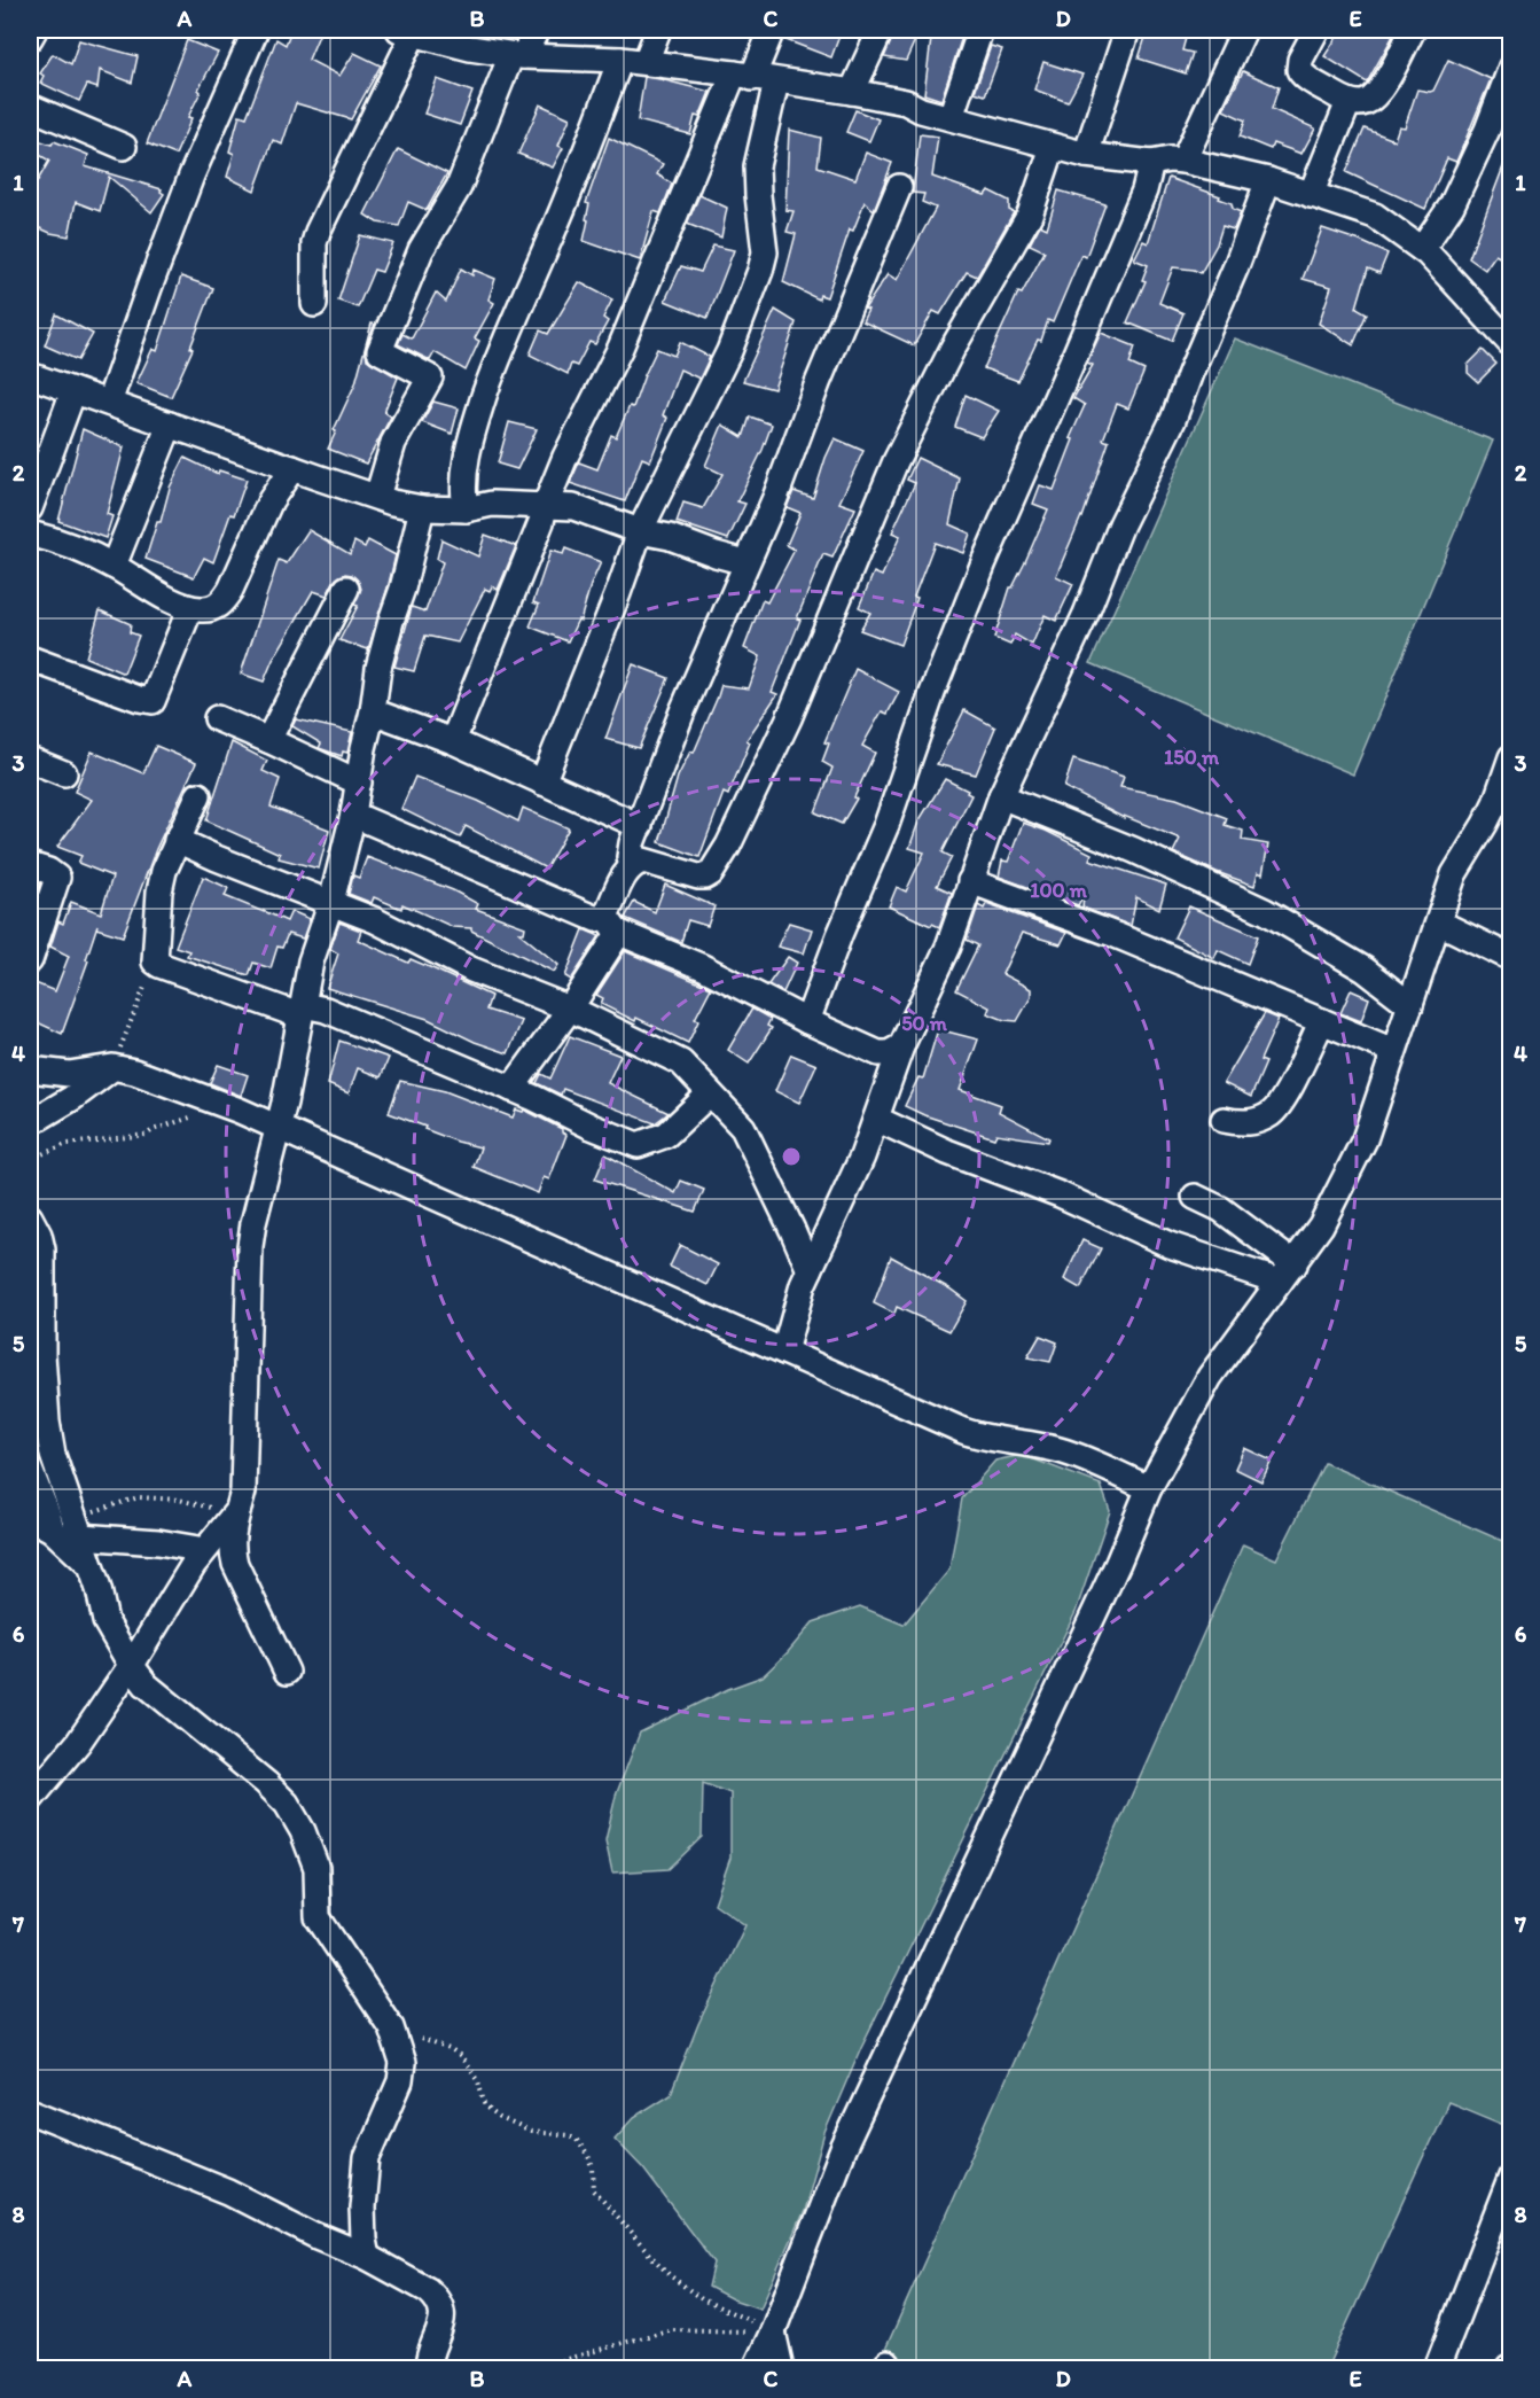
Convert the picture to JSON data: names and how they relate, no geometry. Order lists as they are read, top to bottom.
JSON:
{
  "grid": {
    "columns": [
      "A",
      "B",
      "C",
      "D",
      "E"
    ],
    "rows": [
      "1",
      "2",
      "3",
      "4",
      "5",
      "6",
      "7",
      "8"
    ]
  },
  "rings": ["150 m", "100 m", "50 m"]
}
